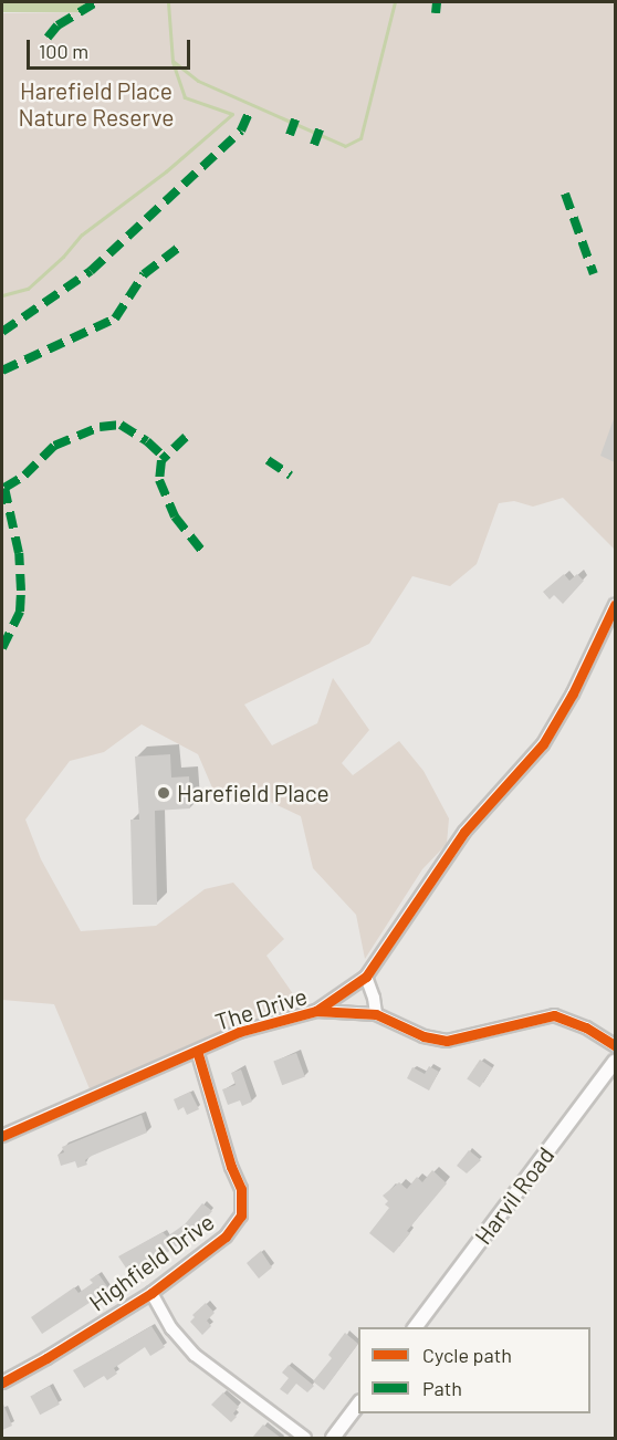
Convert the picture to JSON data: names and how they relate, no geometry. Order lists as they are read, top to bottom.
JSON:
{
  "streets": {
    "street": ["The Drive", "Harvil Road", "Highfield Drive"]
  },
  "crossings": [
    ["The Drive", "Highfield Drive"]
  ],
  "parks": ["Harefield Place Nature Reserve"],
  "places": ["Harefield Place"],
  "legend": ["Cycle path", "Path"],
  "scale_bar": "100 m"
}
